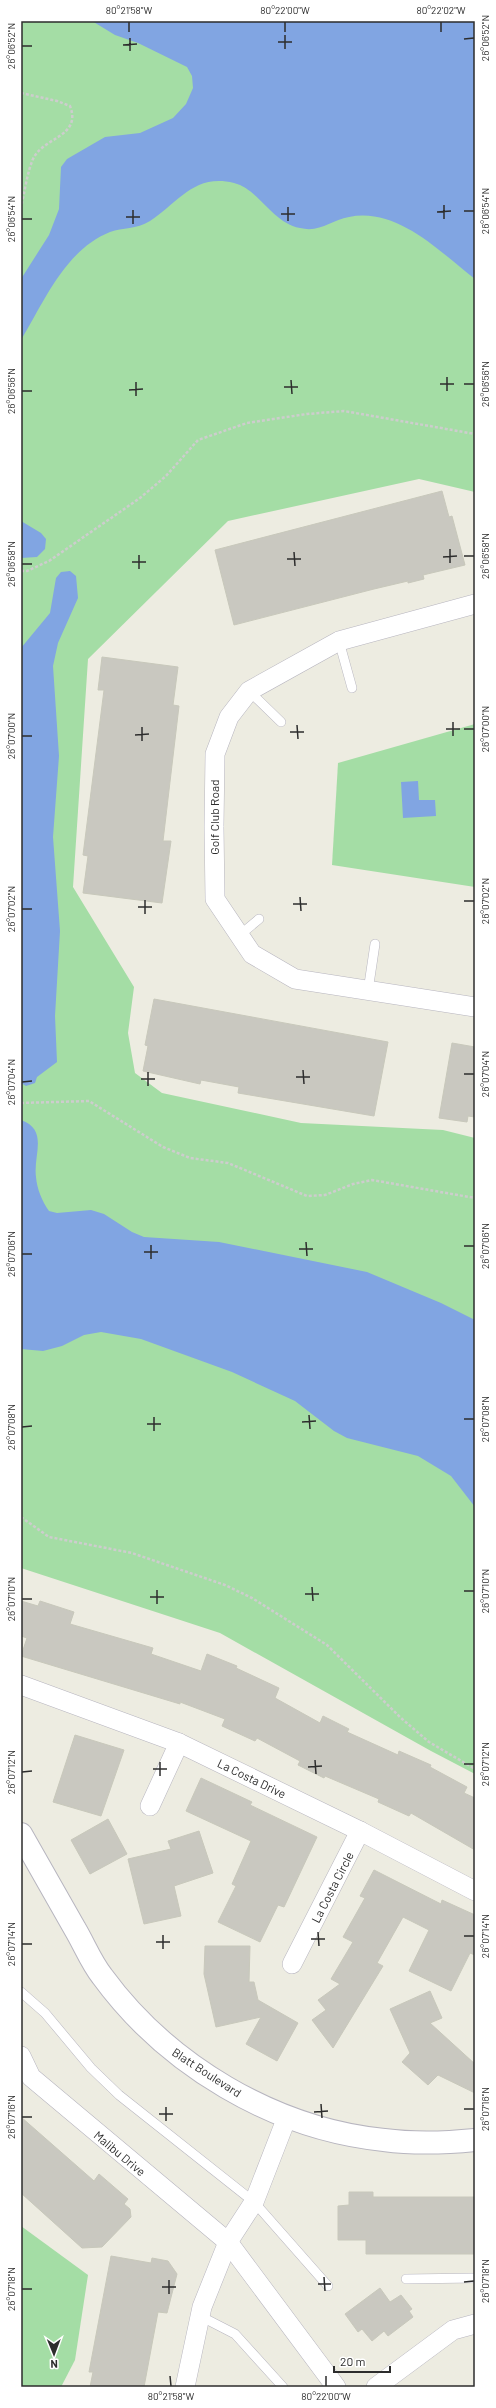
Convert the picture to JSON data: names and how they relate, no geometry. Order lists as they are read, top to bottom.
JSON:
{
  "streets": {
    "street": [
      "Golf Club Road",
      "La Costa Drive",
      "La Costa Circle",
      "Blatt Boulevard",
      "Malibu Drive"
    ]
  },
  "crossings": [
    ["La Costa Drive", "La Costa Circle"]
  ],
  "scale_bar": "20 m",
  "north": "bottom",
  "coordinates": [
    "80°21'58\"W",
    "80°22'00\"W",
    "80°22'02\"W",
    "26°06'52\"N",
    "26°06'54\"N",
    "26°06'56\"N",
    "26°06'58\"N",
    "26°07'00\"N",
    "26°07'02\"N",
    "26°07'04\"N",
    "26°07'06\"N",
    "26°07'08\"N",
    "26°07'10\"N",
    "26°07'12\"N",
    "26°07'14\"N",
    "26°07'16\"N",
    "26°07'18\"N"
  ]
}
